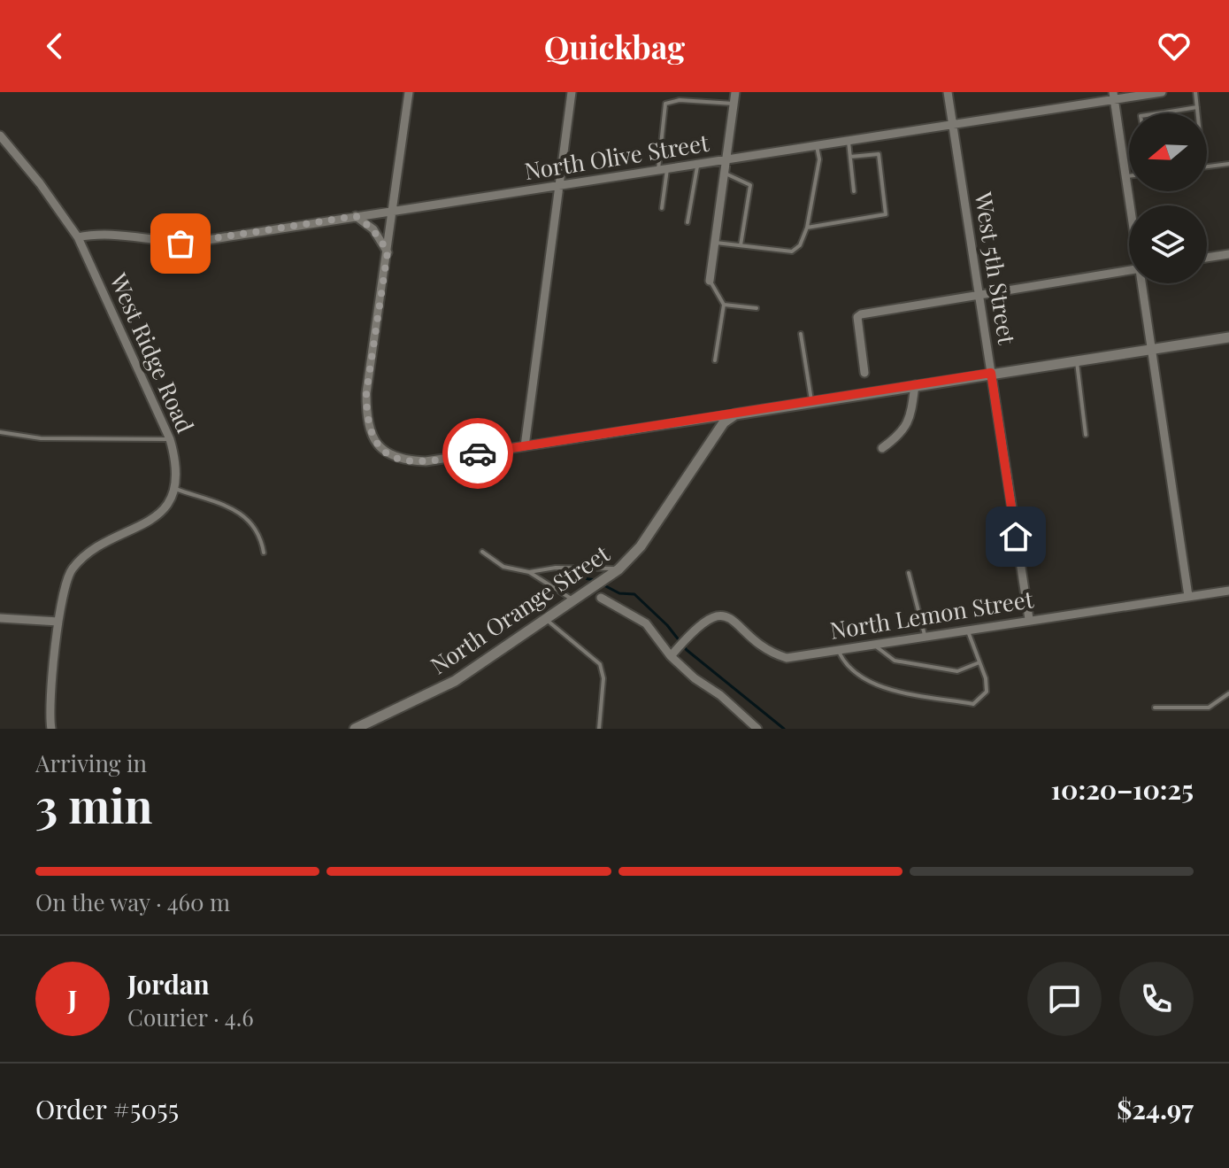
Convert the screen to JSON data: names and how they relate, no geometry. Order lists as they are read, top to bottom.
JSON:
{
  "streets": {
    "street": [
      "North Olive Street",
      "West 5th Street",
      "West Ridge Road",
      "North Orange Street",
      "North Lemon Street"
    ]
  },
  "crossings": [
    ["North Olive Street", "West 5th Street"],
    ["North Olive Street", "West Ridge Road"],
    ["West 5th Street", "North Lemon Street"]
  ],
  "north": "left",
  "page": {
    "header": "Quickbag",
    "heading": ["3 min", "Arriving in", "10:20–10:25"],
    "panel": [
      "Jordan",
      "Courier · 4.6",
      "Order #5055",
      "$24.97"
    ],
    "bar": "On the way · 460 m",
    "round": "J"
  }
}
